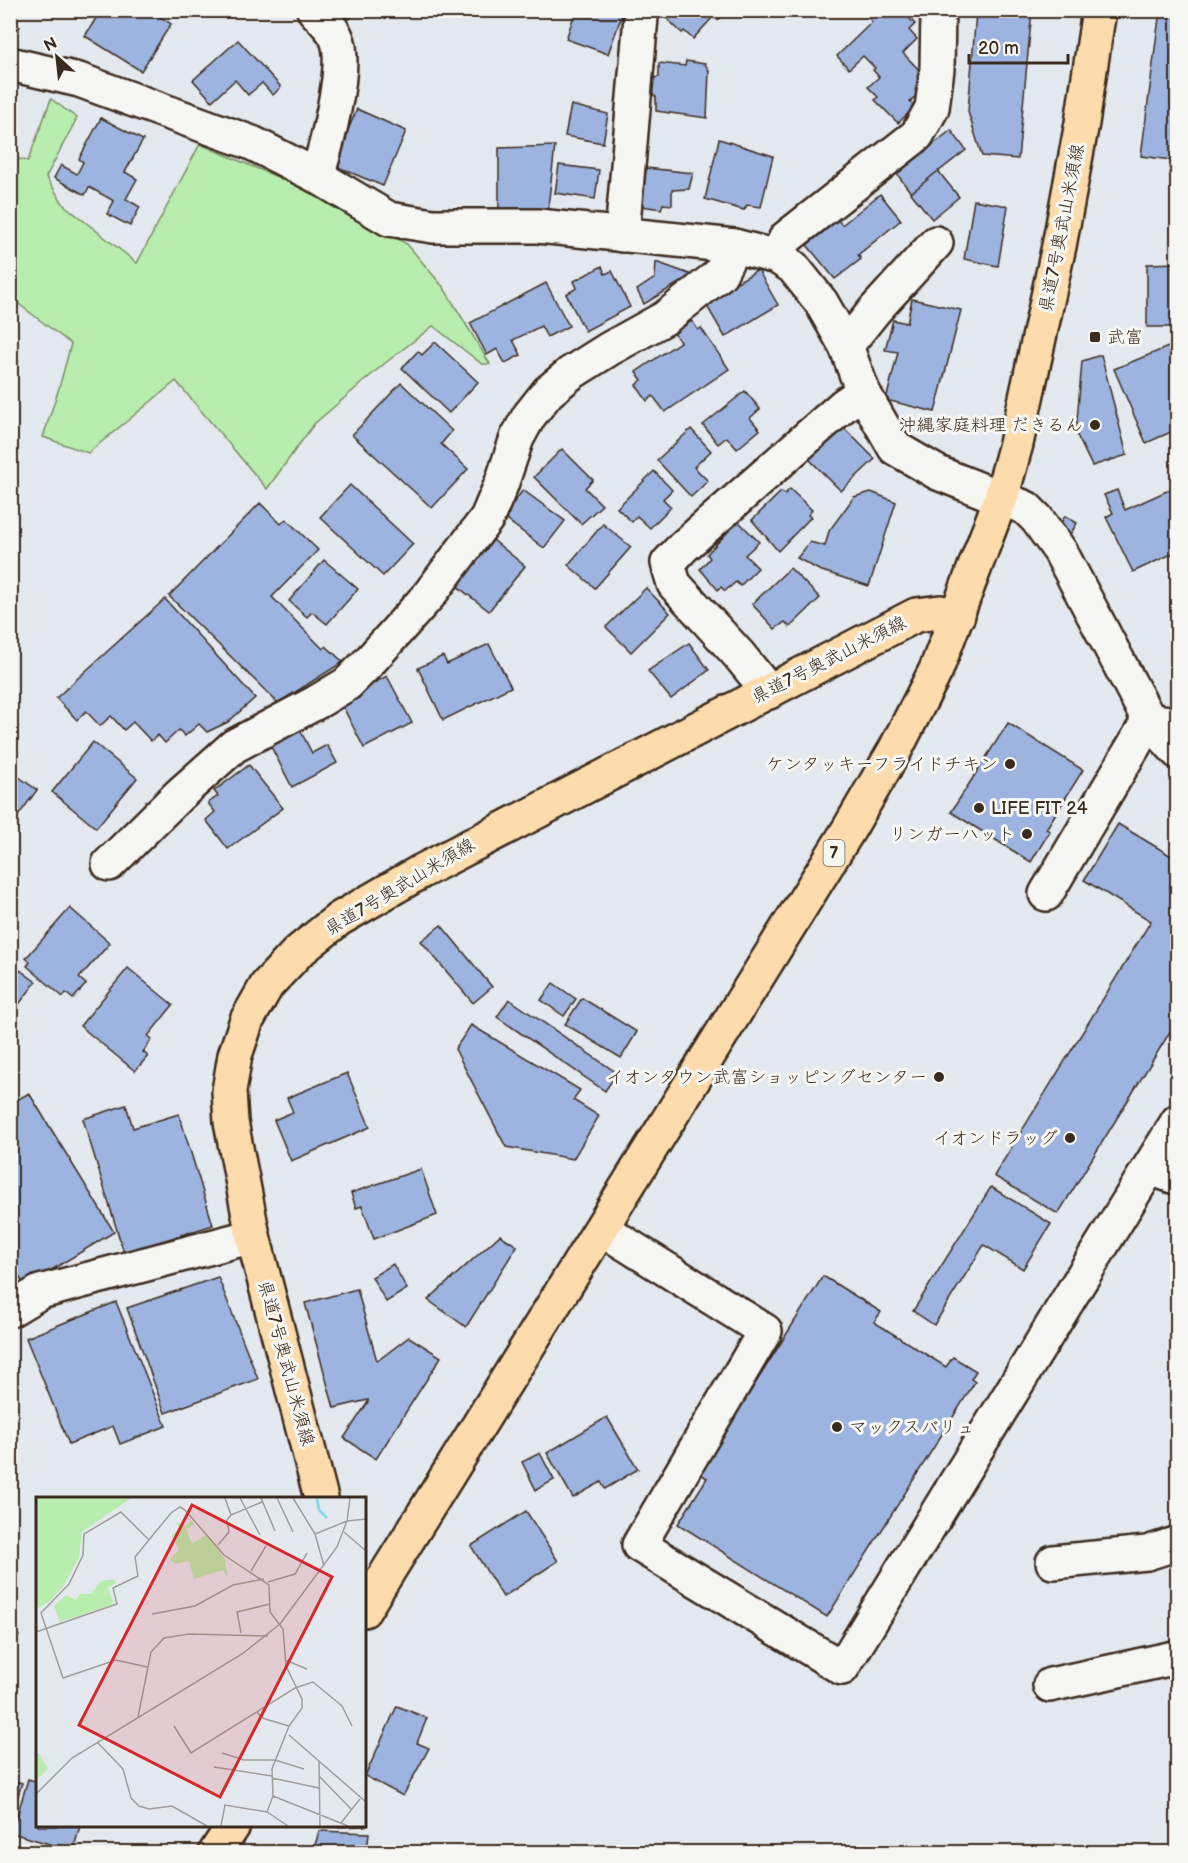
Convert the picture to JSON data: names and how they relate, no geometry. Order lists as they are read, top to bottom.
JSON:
{
  "streets": {
    "main road": ["県道7号奥武山米須線", "7"]
  },
  "places": {
    "transit": ["武富"],
    "other": [
      "沖縄家庭料理 だきるん",
      "ケンタッキーフライドチキン",
      "LIFE FIT 24",
      "リンガーハット",
      "イオンタウン武富ショッピングセンター",
      "イオンドラッグ",
      "マックスバリュ"
    ]
  },
  "scale_bar": "20 m",
  "north": "top left"
}
